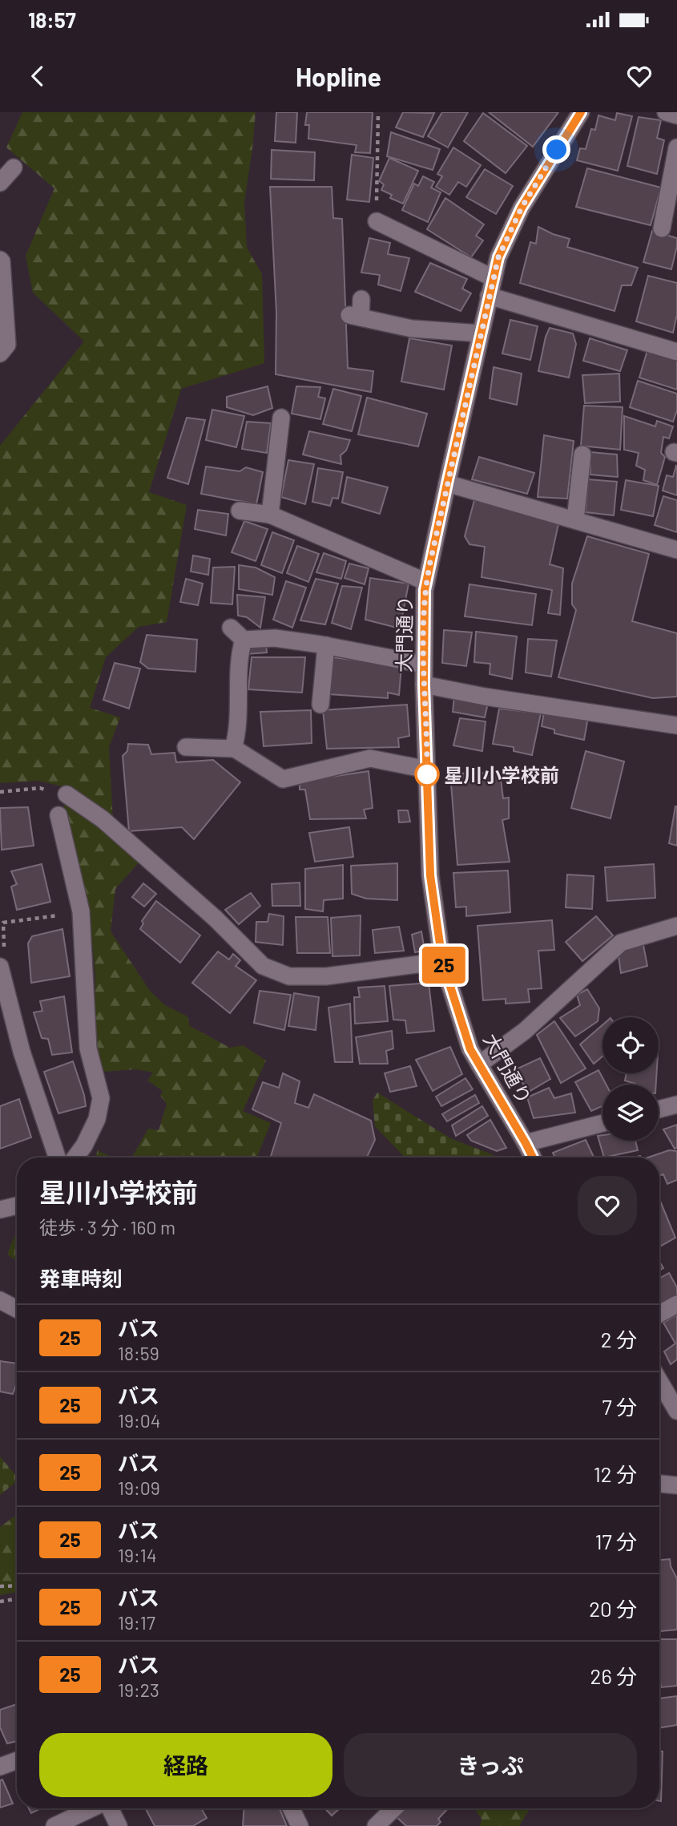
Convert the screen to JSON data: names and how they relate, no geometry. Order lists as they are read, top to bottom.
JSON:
{
  "streets": {
    "street": ["大門通り"]
  },
  "places": ["星川小学校前"],
  "lines": ["bus line 25"],
  "page": {
    "status": "18:57",
    "header": "Hopline",
    "on_map": "25",
    "heading": [
      ["星川小学校前", "徒歩 · 3 分 · 160 m"],
      "発車時刻"
    ],
    "list": [
      {
        "mark": "25",
        "name": "バス",
        "note": "18:59",
        "value": "2 分"
      },
      {
        "mark": "25",
        "name": "バス",
        "note": "19:04",
        "value": "7 分"
      },
      {
        "mark": "25",
        "name": "バス",
        "note": "19:09",
        "value": "12 分"
      },
      {
        "mark": "25",
        "name": "バス",
        "note": "19:14",
        "value": "17 分"
      },
      {
        "mark": "25",
        "name": "バス",
        "note": "19:17",
        "value": "20 分"
      },
      {
        "mark": "25",
        "name": "バス",
        "note": "19:23",
        "value": "26 分"
      }
    ],
    "buttons": ["経路", "きっぷ"]
  }
}
